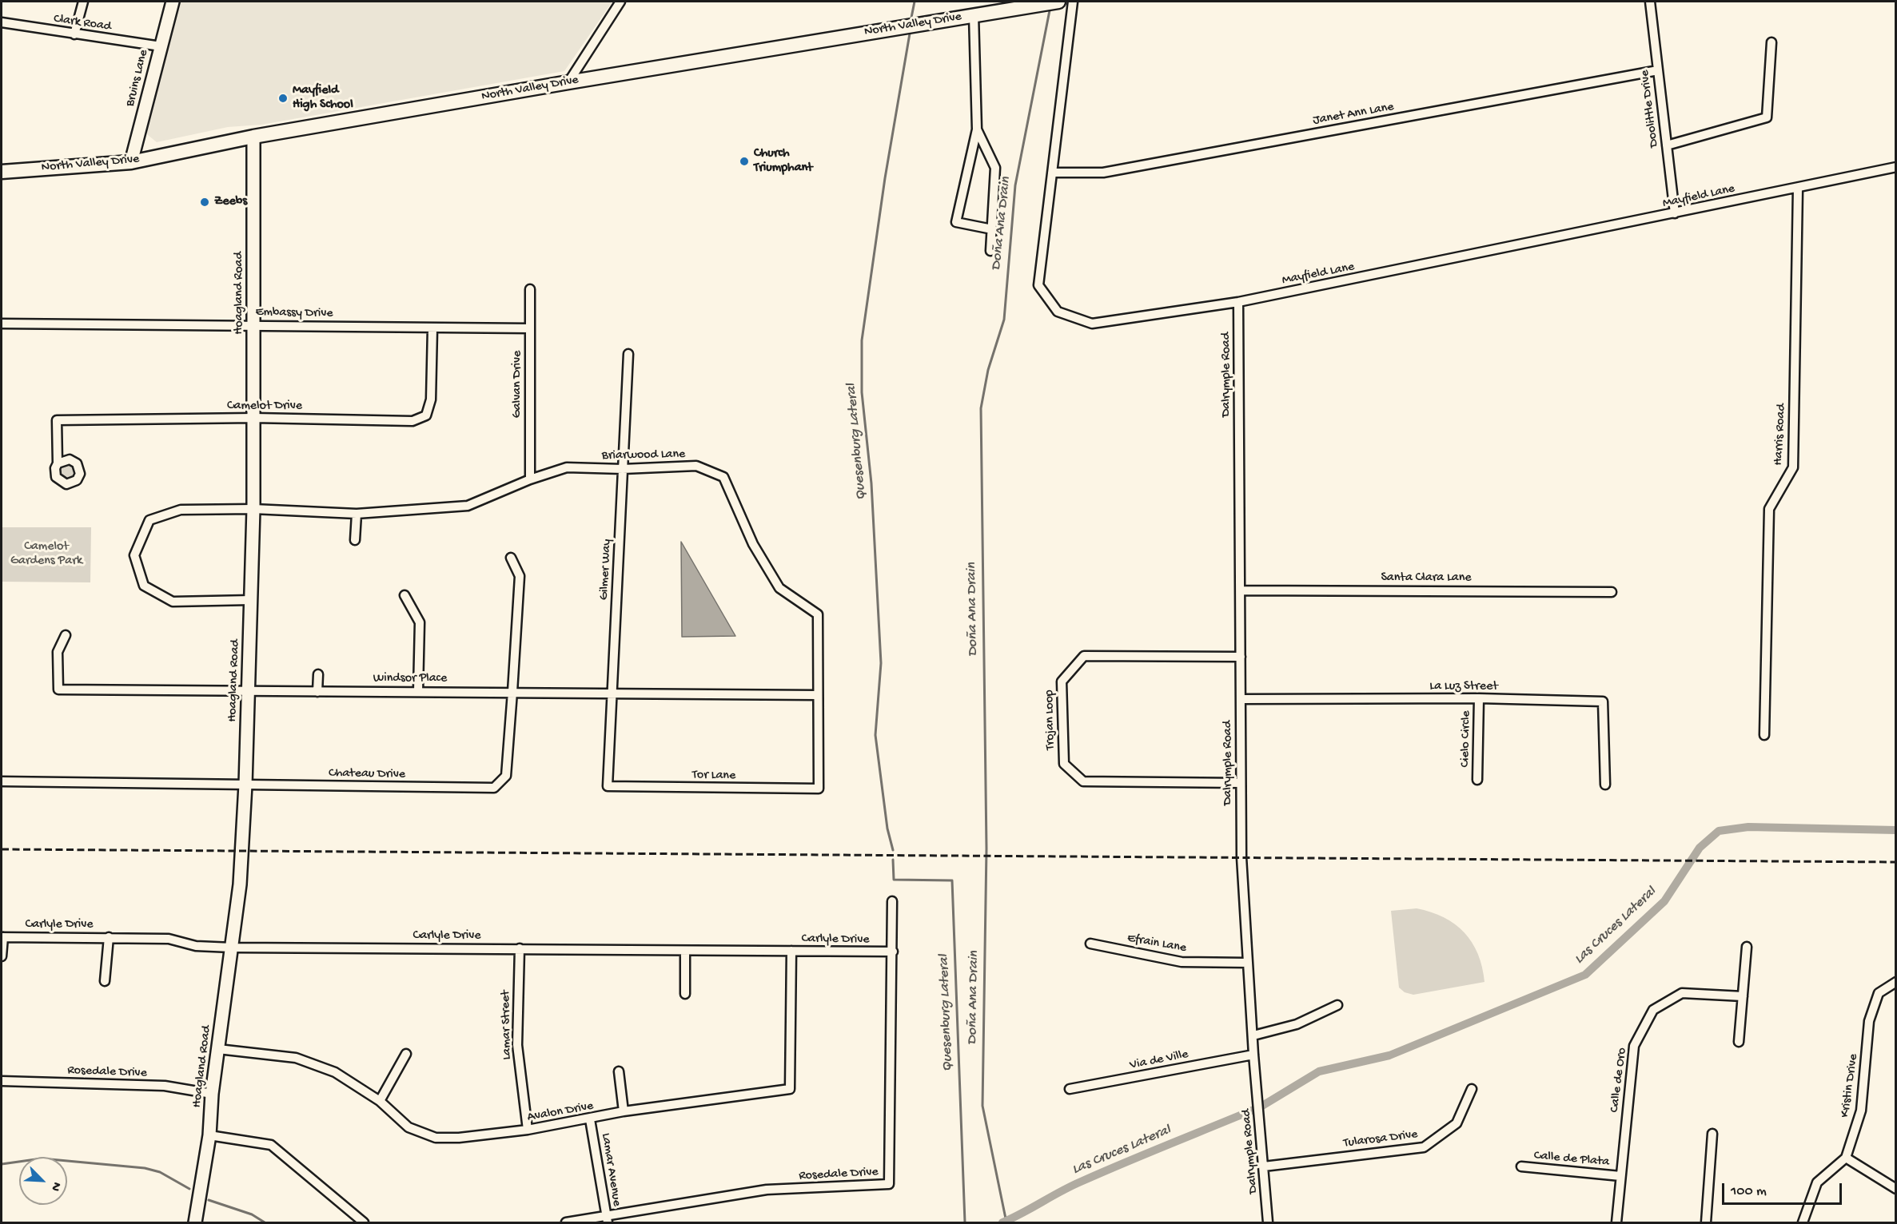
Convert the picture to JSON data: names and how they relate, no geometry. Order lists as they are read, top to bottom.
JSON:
{
  "streets": {
    "main road": ["North Valley Drive"],
    "street": [
      "Clark Road",
      "Bruins Lane",
      "Doolittle Drive",
      "Janet Ann Lane",
      "Mayfield Lane",
      "Hoagland Road",
      "Embassy Drive",
      "Dalrymple Road",
      "Galvan Drive",
      "Camelot Drive",
      "Harris Road",
      "Briarwood Lane",
      "Gilmer Way",
      "Santa Clara Lane",
      "Windsor Place",
      "La Luz Street",
      "Trojan Loop",
      "Cielo Circle",
      "Chateau Drive",
      "Tor Lane",
      "Carlyle Drive",
      "Efrain Lane",
      "Lamar Street",
      "Via de Ville",
      "Rosedale Drive",
      "Calle de Oro",
      "Kristin Drive",
      "Avalon Drive",
      "Tularosa Drive",
      "Calle de Plata",
      "Lamar Avenue"
    ]
  },
  "crossings": [
    ["Clark Road", "Bruins Lane"],
    ["North Valley Drive", "Bruins Lane"],
    ["North Valley Drive", "Hoagland Road"],
    ["Doolittle Drive", "Janet Ann Lane"],
    ["Doolittle Drive", "Mayfield Lane"],
    ["Janet Ann Lane", "Mayfield Lane"],
    ["Mayfield Lane", "Dalrymple Road"],
    ["Mayfield Lane", "Harris Road"],
    ["Hoagland Road", "Embassy Drive"],
    ["Hoagland Road", "Camelot Drive"],
    ["Hoagland Road", "Briarwood Lane"],
    ["Hoagland Road", "Windsor Place"],
    ["Hoagland Road", "Chateau Drive"],
    ["Hoagland Road", "Carlyle Drive"],
    ["Hoagland Road", "Rosedale Drive"],
    ["Hoagland Road", "Avalon Drive"],
    ["Embassy Drive", "Galvan Drive"],
    ["Embassy Drive", "Camelot Drive"],
    ["Dalrymple Road", "Santa Clara Lane"],
    ["Dalrymple Road", "La Luz Street"],
    ["Dalrymple Road", "Trojan Loop"],
    ["Dalrymple Road", "Efrain Lane"],
    ["Dalrymple Road", "Via de Ville"],
    ["Dalrymple Road", "Tularosa Drive"],
    ["Galvan Drive", "Briarwood Lane"],
    ["Briarwood Lane", "Gilmer Way"],
    ["Briarwood Lane", "Windsor Place"],
    ["Briarwood Lane", "Tor Lane"],
    ["Gilmer Way", "Windsor Place"],
    ["Gilmer Way", "Tor Lane"],
    ["Windsor Place", "Chateau Drive"],
    ["La Luz Street", "Cielo Circle"],
    ["Carlyle Drive", "Lamar Street"],
    ["Carlyle Drive", "Rosedale Drive"],
    ["Carlyle Drive", "Avalon Drive"],
    ["Lamar Street", "Avalon Drive"],
    ["Rosedale Drive", "Lamar Avenue"],
    ["Calle de Oro", "Calle de Plata"],
    ["Avalon Drive", "Lamar Avenue"]
  ],
  "water": ["Doña Ana Drain", "Quesenburg Lateral", "Las Cruces Lateral"],
  "parks": ["Camelot Gardens Park"],
  "places": ["Mayfield High School", "Church Triumphant", "Zeebs"],
  "scale_bar": "100 m",
  "north": "bottom right"
}
